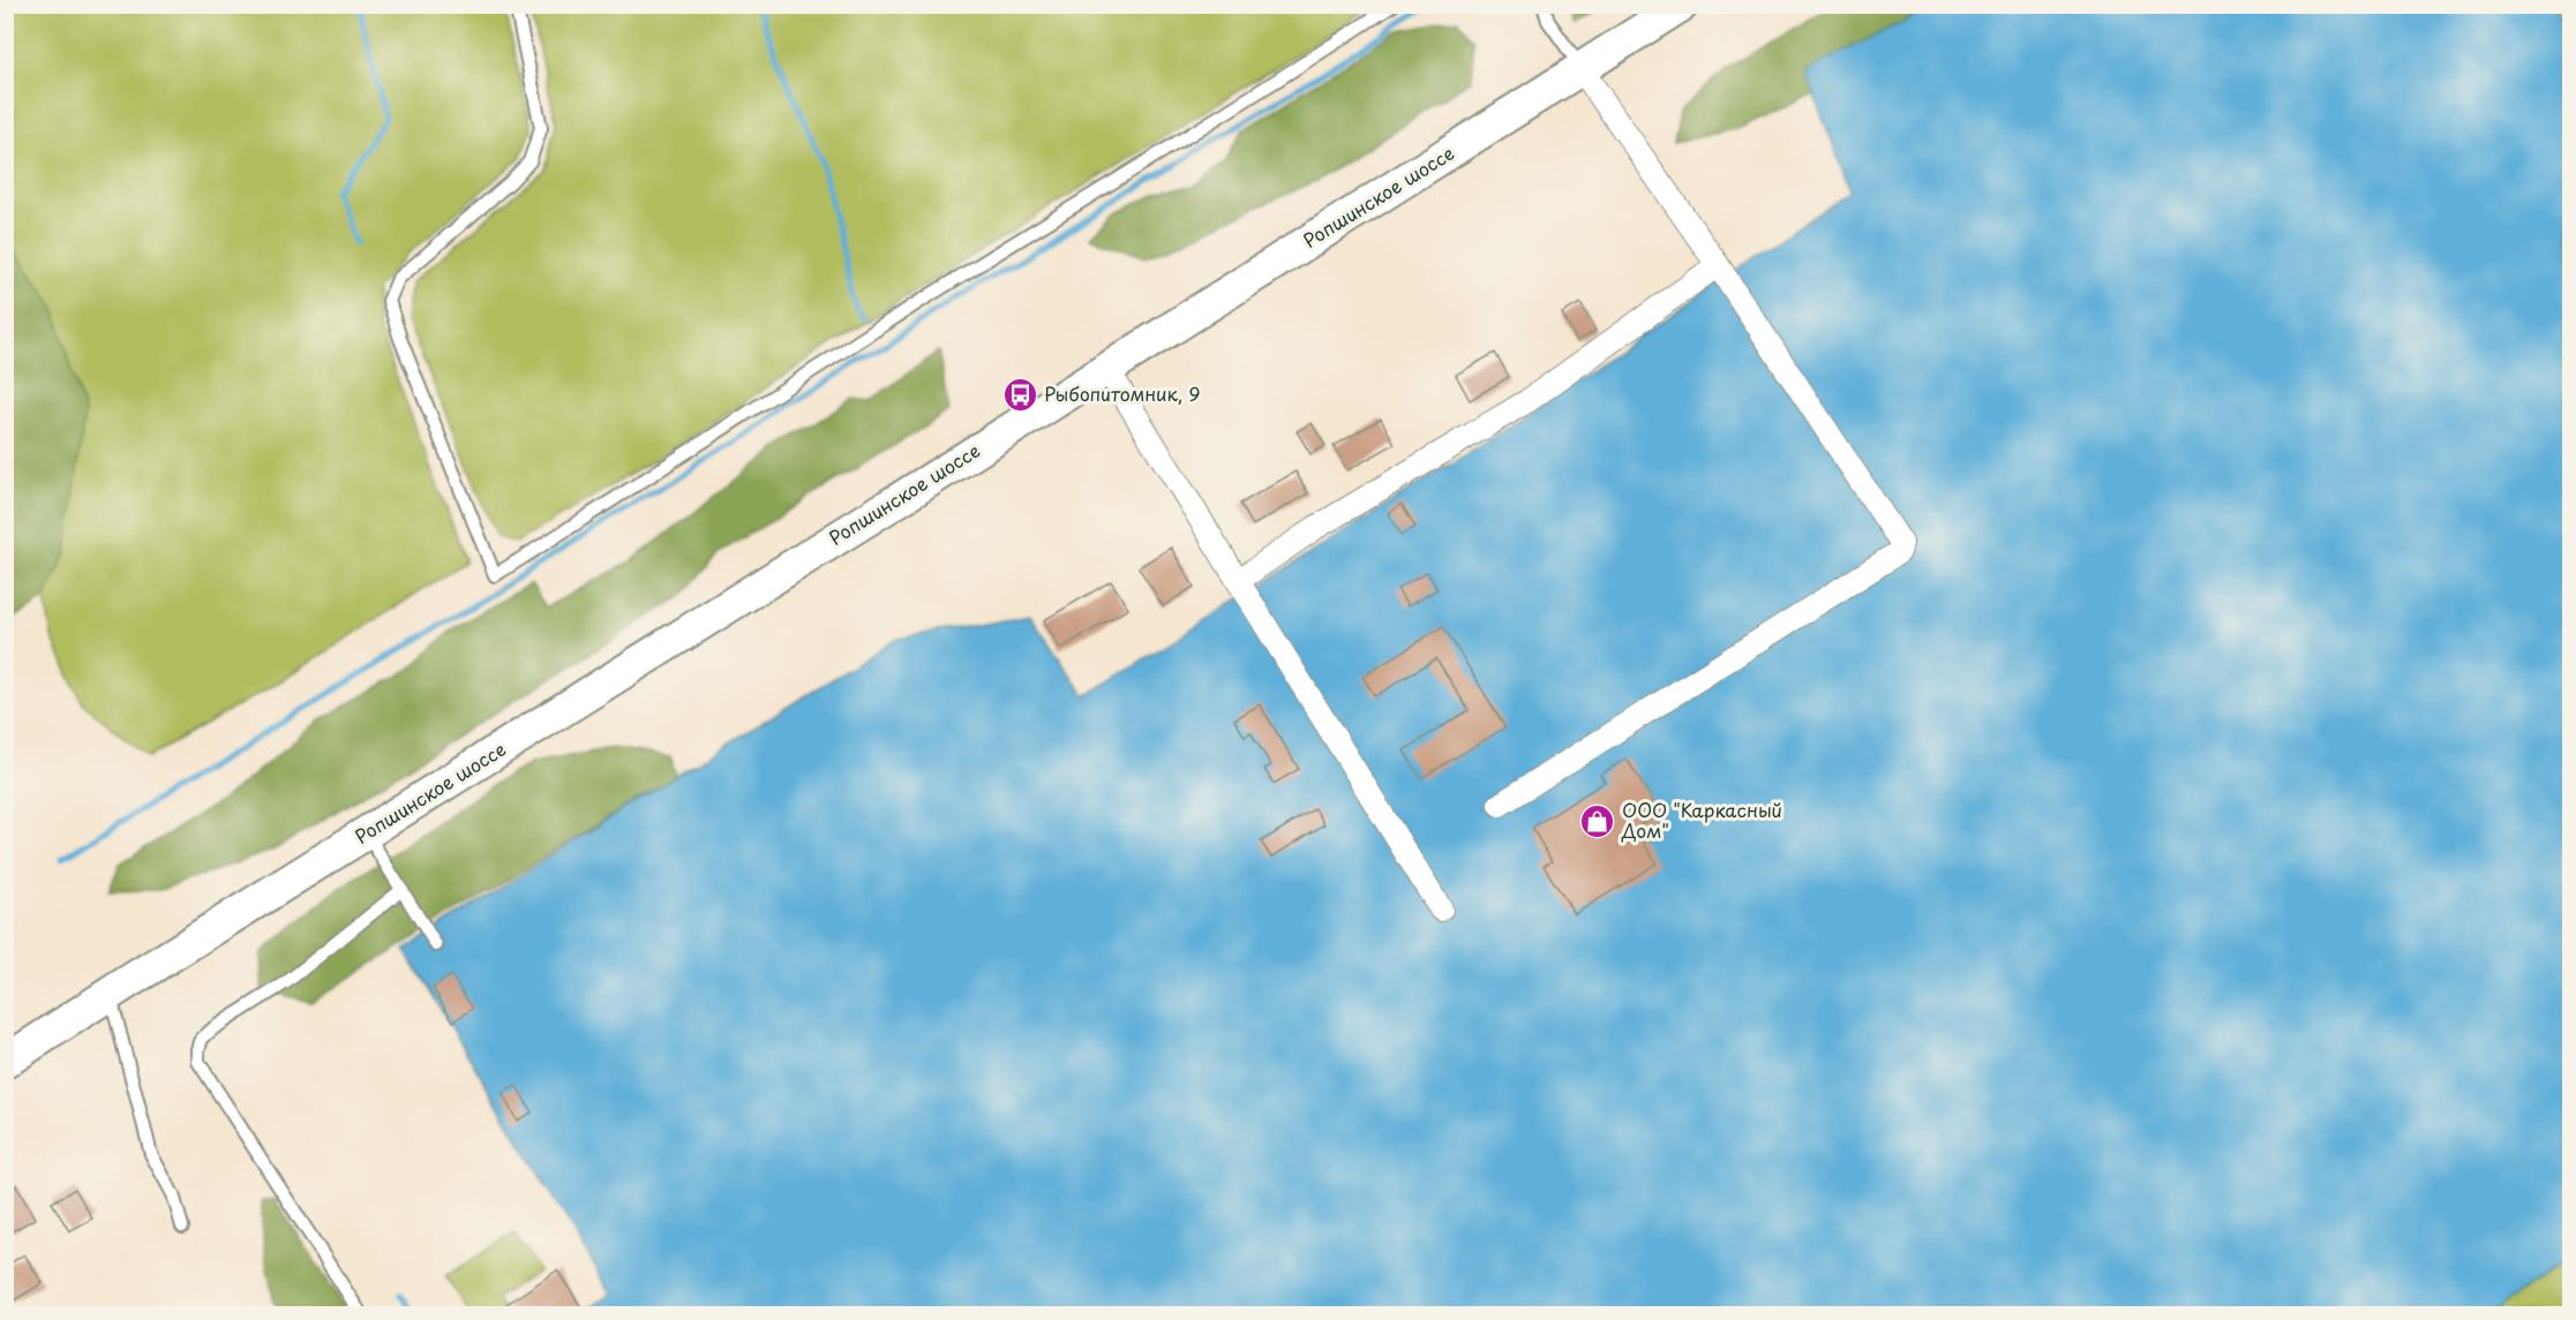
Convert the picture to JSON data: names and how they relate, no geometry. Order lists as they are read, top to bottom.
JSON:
{
  "streets": {
    "main road": ["Ропшинское шоссе"]
  },
  "places": {
    "bus stop": ["Рыбопитомник, 9"],
    "shop": ["ООО \"Каркасный Дом\""]
  }
}
